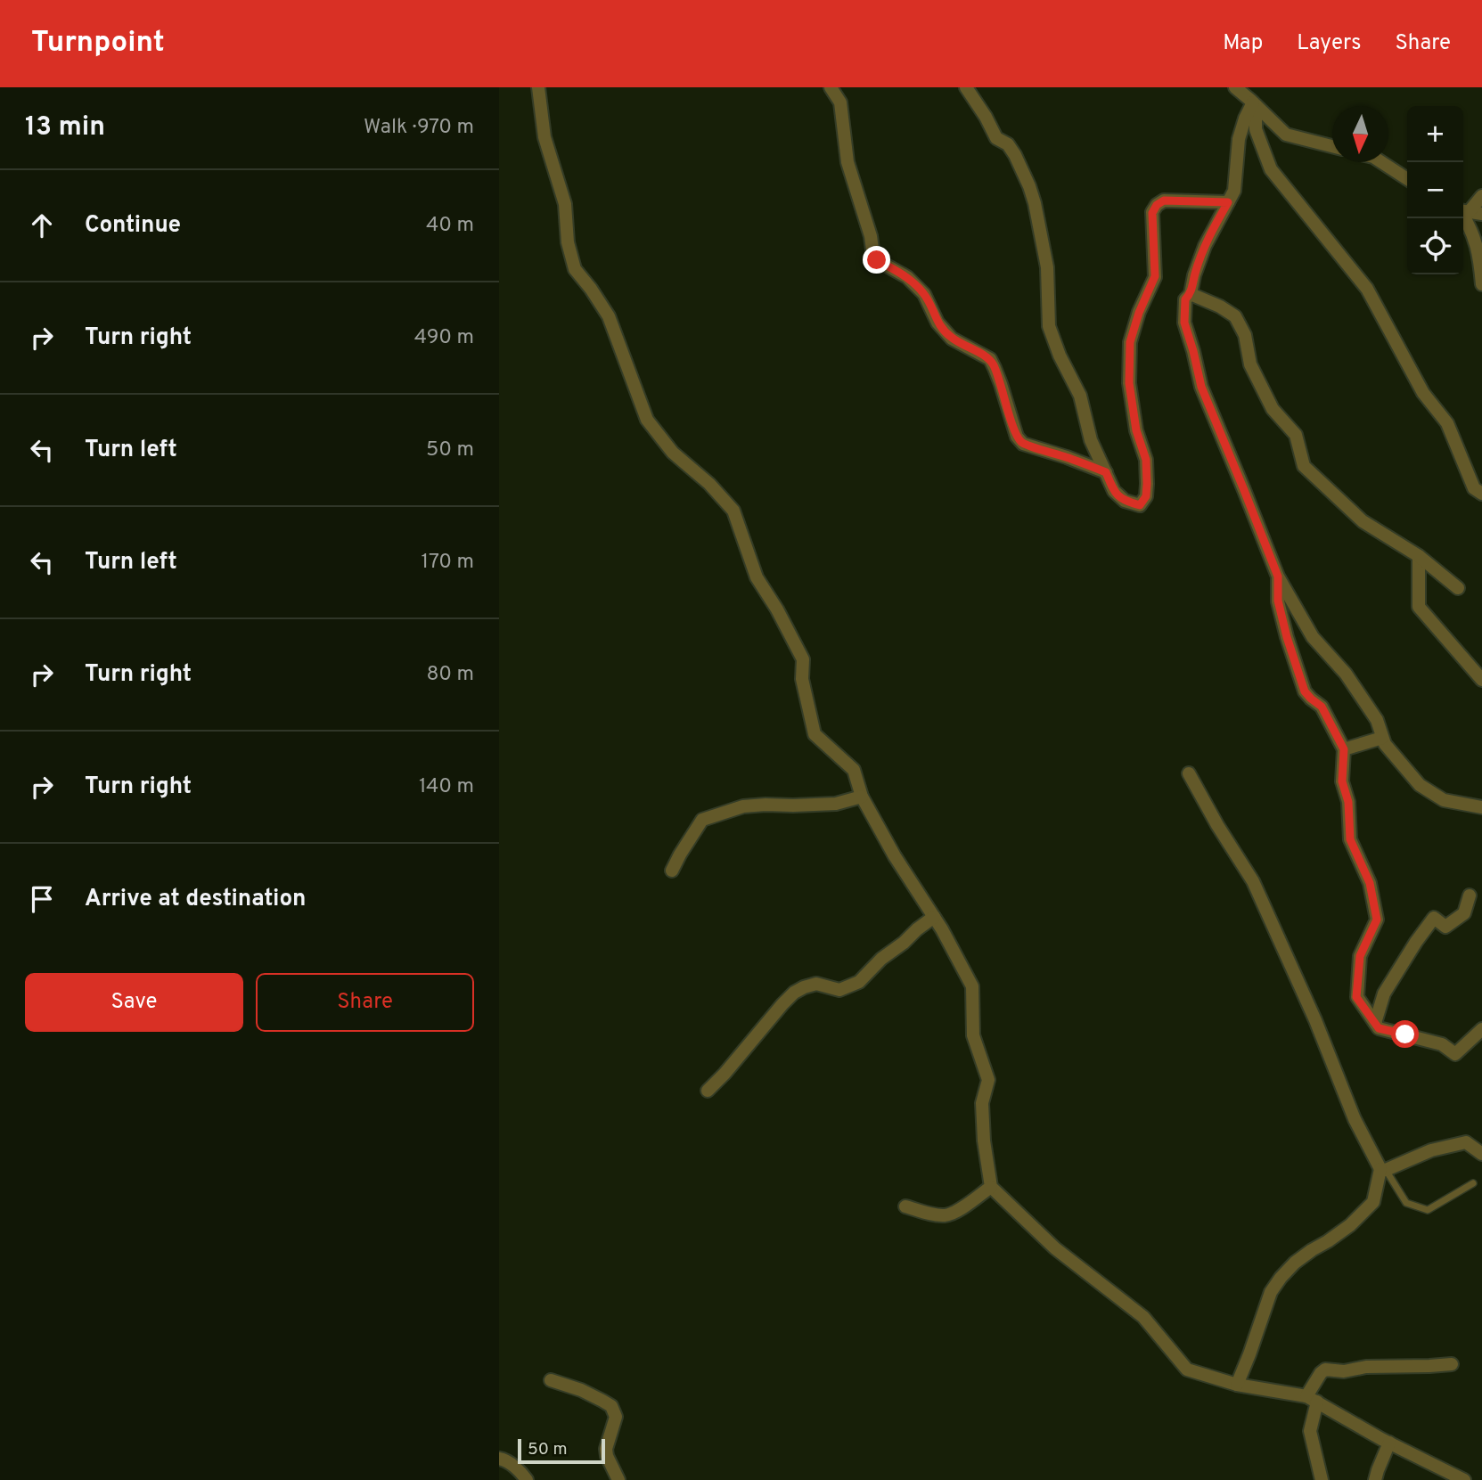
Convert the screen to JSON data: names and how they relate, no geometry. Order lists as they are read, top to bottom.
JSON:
{
  "scale_bar": "50 m",
  "north": "bottom",
  "page": {
    "header": "Turnpoint",
    "nav": ["Map", "Layers", "Share"],
    "heading": ["13 min", "Walk · 970 m"],
    "map_buttons": ["+", "−"],
    "list": [
      ["Continue", "40 m"],
      ["Turn right", "490 m"],
      ["Turn left", "50 m"],
      ["Turn left", "170 m"],
      ["Turn right", "80 m"],
      ["Turn right", "140 m"],
      "Arrive at destination"
    ],
    "buttons": ["Save", "Share"],
    "scale": "50 m"
  }
}
